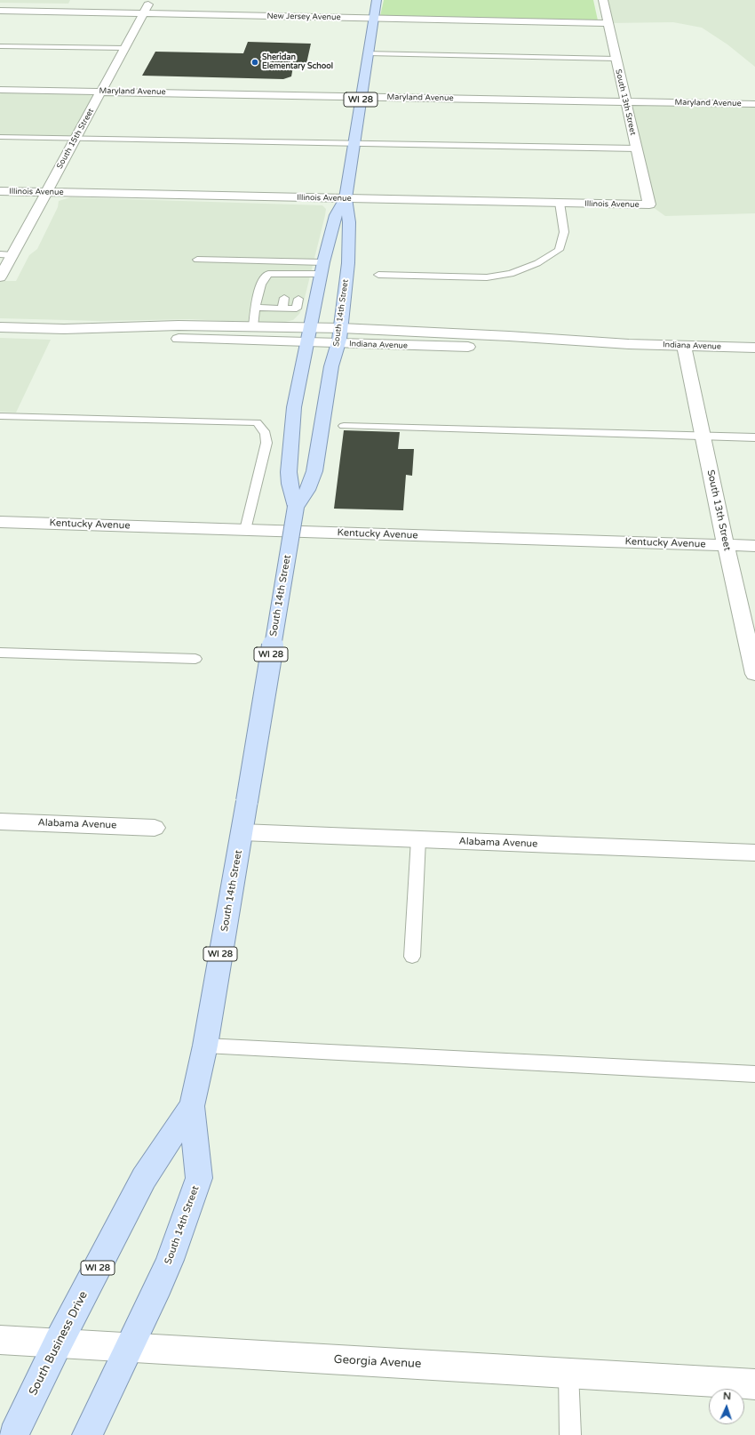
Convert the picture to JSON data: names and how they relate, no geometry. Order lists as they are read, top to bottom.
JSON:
{
  "streets": {
    "main road": ["WI 28", "South 14th Street", "South Business Drive"],
    "street": [
      "New Jersey Avenue",
      "Maryland Avenue",
      "South 13th Street",
      "South 15th Street",
      "Illinois Avenue",
      "Indiana Avenue",
      "Kentucky Avenue",
      "Alabama Avenue",
      "Georgia Avenue"
    ]
  },
  "crossings": [
    ["New Jersey Avenue", "South 13th Street"],
    ["New Jersey Avenue", "South 15th Street"],
    ["New Jersey Avenue", "South 14th Street"],
    ["Maryland Avenue", "South 13th Street"],
    ["Maryland Avenue", "South 15th Street"],
    ["Maryland Avenue", "South 14th Street"],
    ["WI 28", "South 14th Street"],
    ["WI 28", "Georgia Avenue"],
    ["South 13th Street", "Illinois Avenue"],
    ["South 13th Street", "Indiana Avenue"],
    ["South 13th Street", "Kentucky Avenue"],
    ["South 15th Street", "Illinois Avenue"],
    ["Illinois Avenue", "South 14th Street"],
    ["South 14th Street", "Indiana Avenue"],
    ["South 14th Street", "Alabama Avenue"],
    ["South 14th Street", "South Business Drive"],
    ["South 14th Street", "Georgia Avenue"],
    ["South Business Drive", "Georgia Avenue"]
  ],
  "places": ["Sheridan Elementary School"],
  "north": "top"
}
